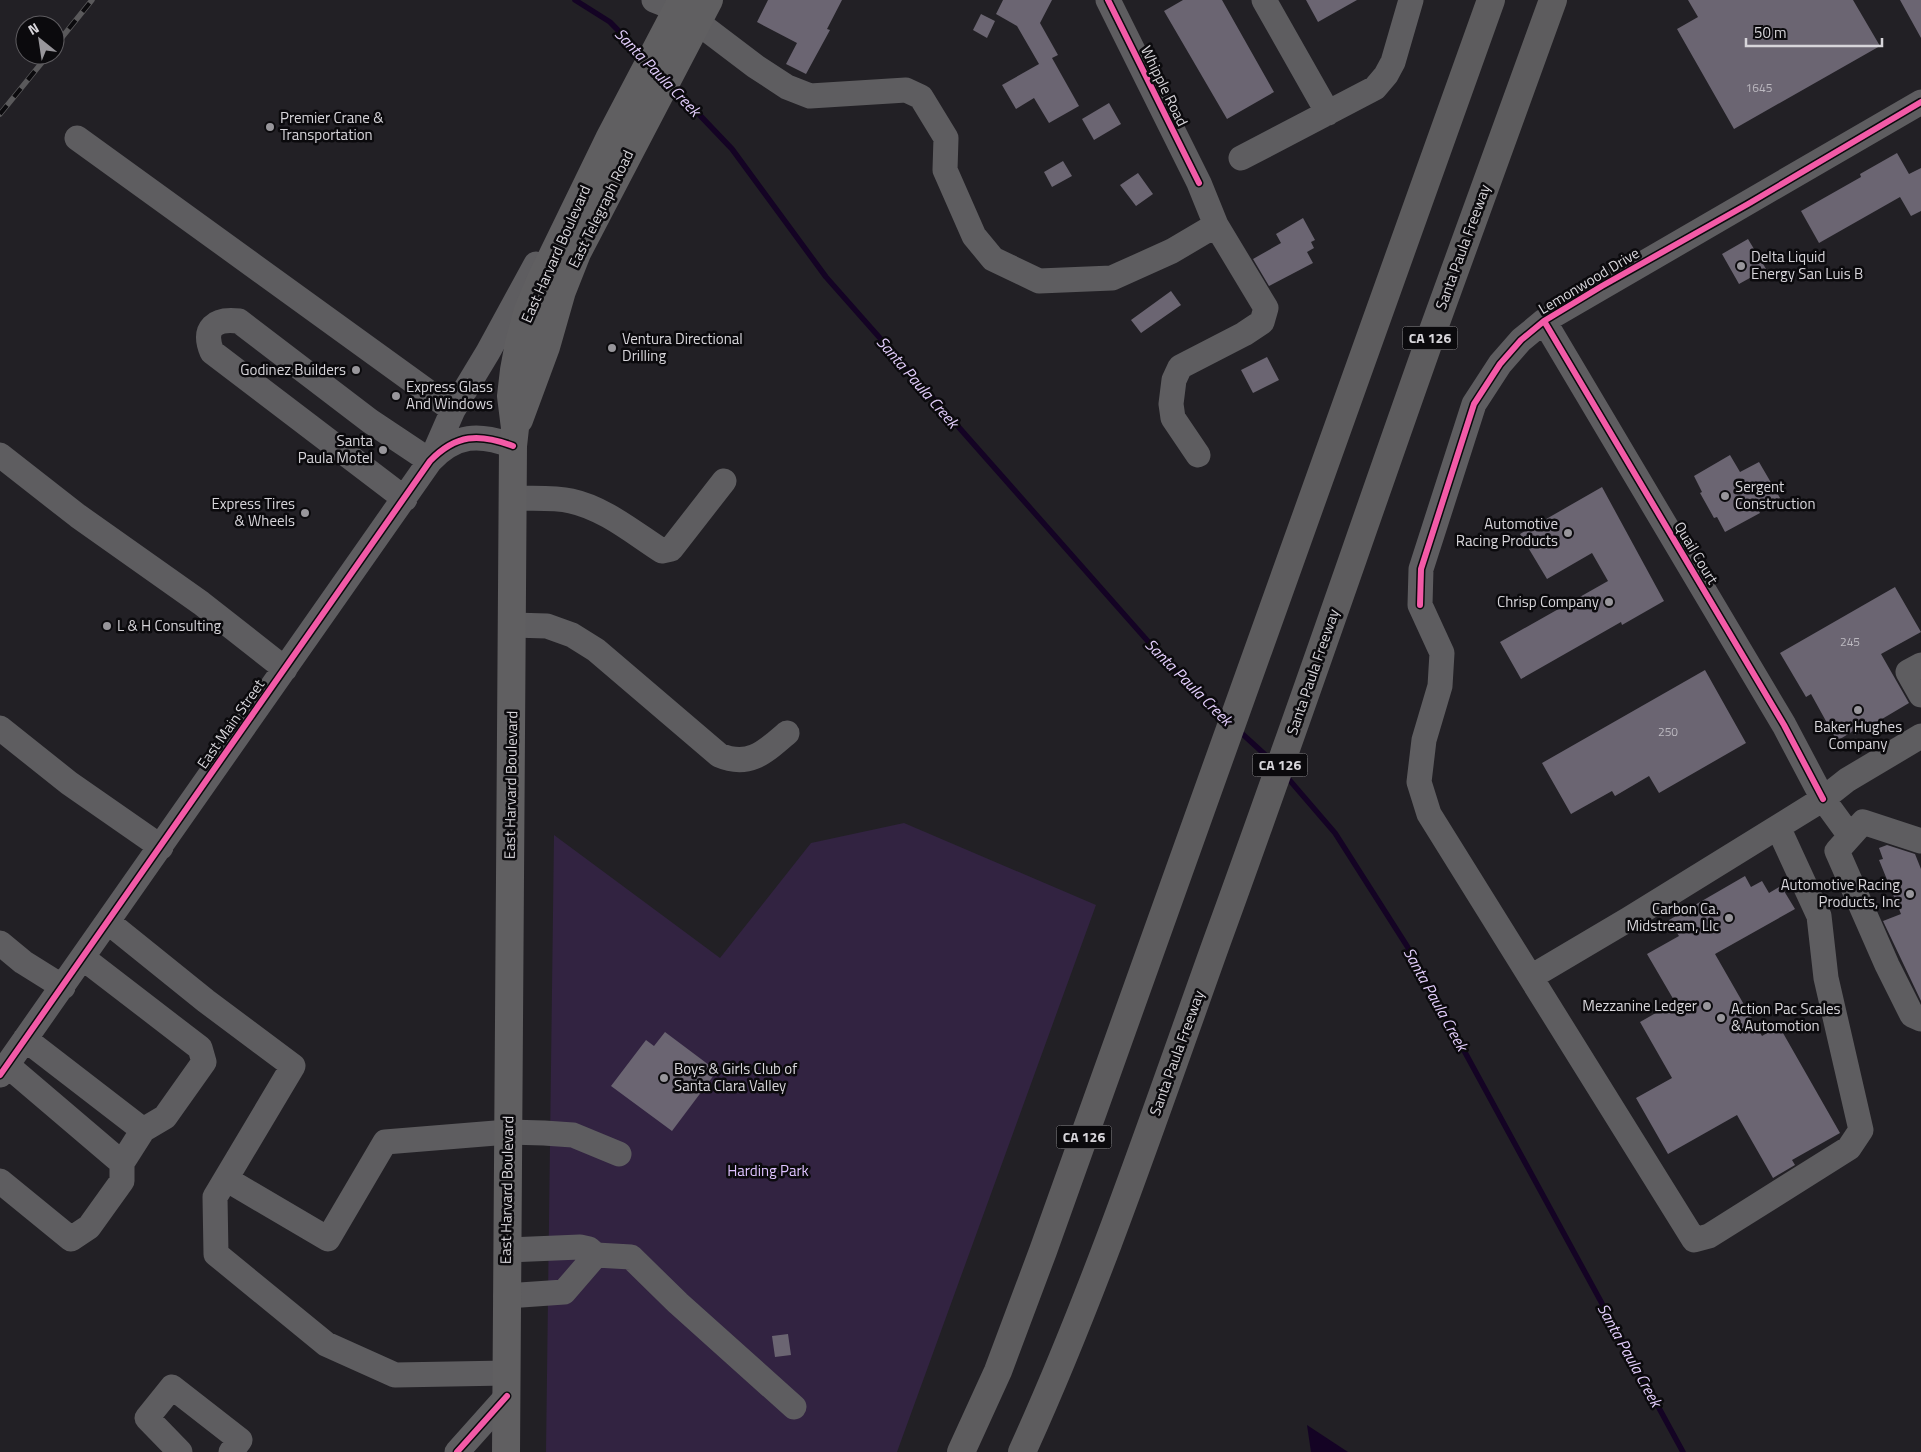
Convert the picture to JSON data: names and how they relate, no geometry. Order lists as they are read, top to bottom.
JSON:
{
  "streets": {
    "highway": ["Santa Paula Freeway", "CA 126"],
    "main road": ["East Telegraph Road", "East Harvard Boulevard"],
    "street": [
      "Whipple Road",
      "Lemonwood Drive",
      "Quail Court",
      "East Main Street"
    ]
  },
  "crossings": [
    ["East Telegraph Road", "East Harvard Boulevard"],
    ["East Telegraph Road", "East Main Street"],
    ["East Harvard Boulevard", "East Main Street"],
    ["Lemonwood Drive", "Quail Court"]
  ],
  "water": ["Santa Paula Creek"],
  "parks": ["Harding Park"],
  "places": [
    "Premier Crane & Transportation",
    "Delta Liquid Energy San Luis B",
    "Ventura Directional Drilling",
    "Godinez Builders",
    "Express Glass And Windows",
    "Santa Paula Motel",
    "Sergent Construction",
    "Express Tires & Wheels",
    "Automotive Racing Products",
    "Chrisp Company",
    "L & H Consulting",
    "Baker Hughes Company",
    "Automotive Racing Products, Inc",
    "Carbon Ca. Midstream, Llc",
    "Mezzanine Ledger",
    "Action Pac Scales & Automotion",
    "Boys & Girls Club of Santa Clara Valley"
  ],
  "house_numbers": ["1645", "245", "250"],
  "scale_bar": "50 m",
  "north": "top left"
}
